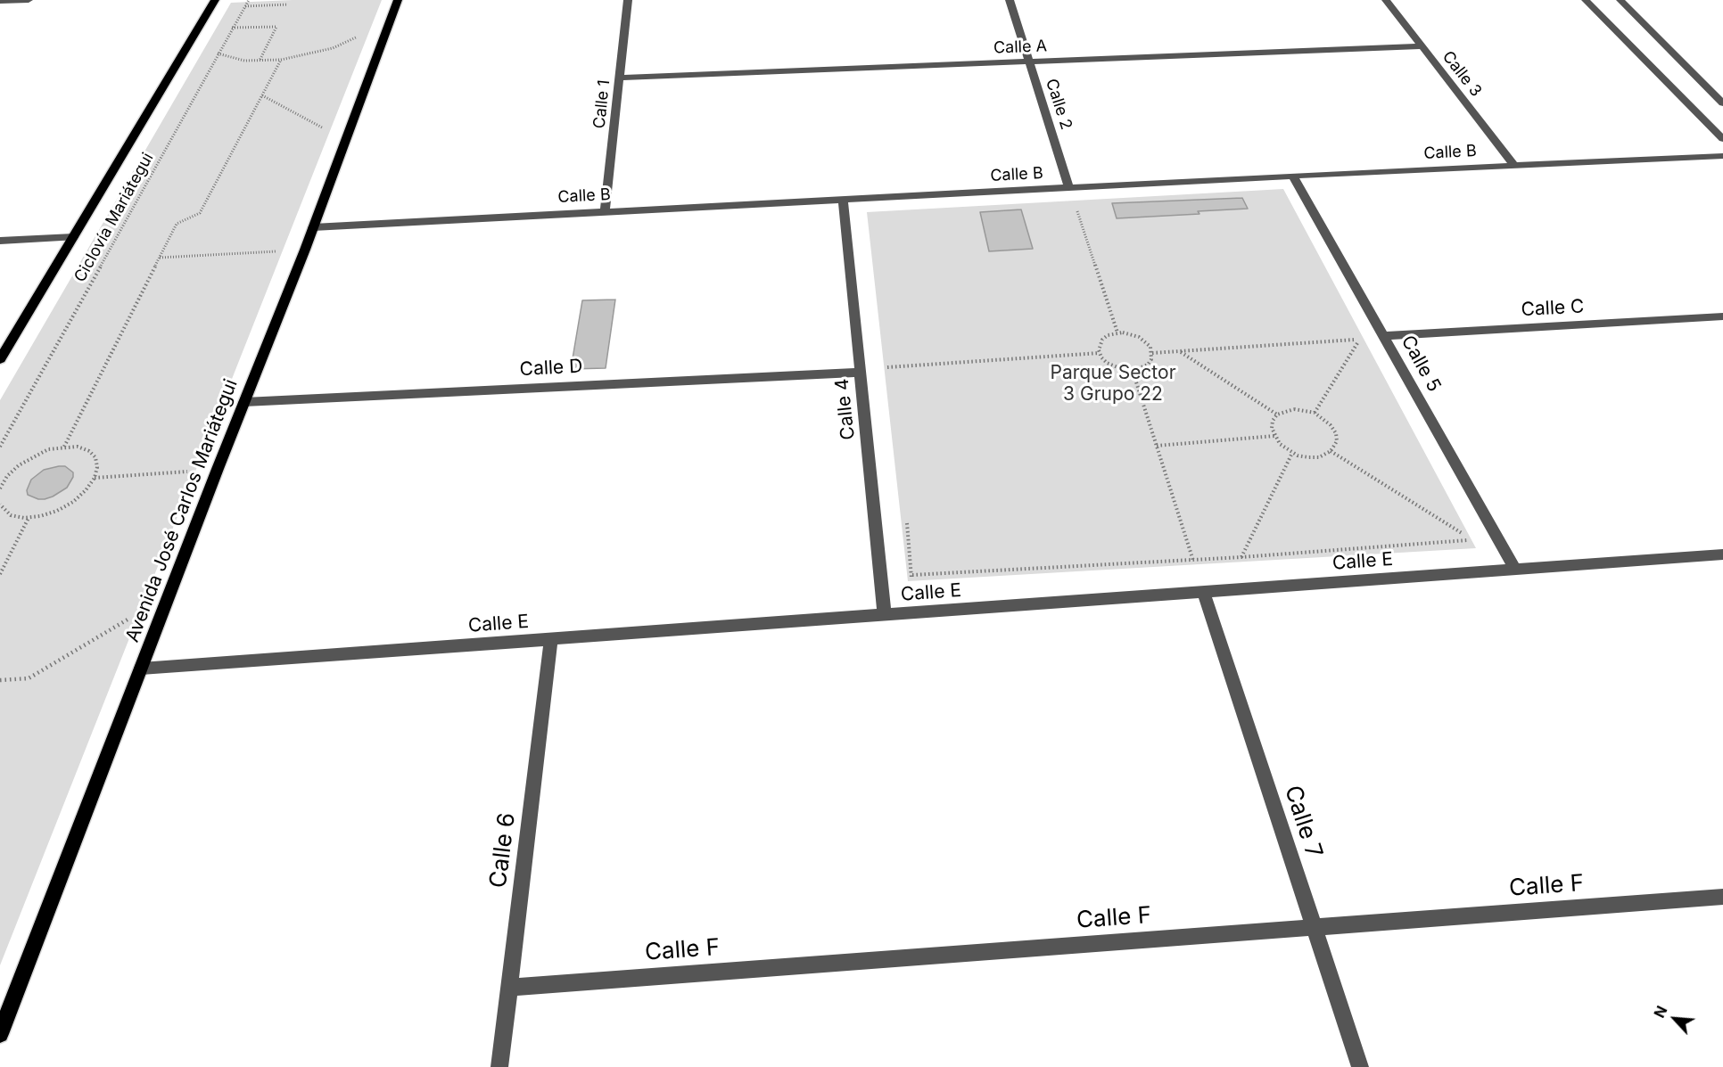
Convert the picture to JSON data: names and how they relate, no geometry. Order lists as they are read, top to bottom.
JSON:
{
  "streets": {
    "main road": ["Avenida José Carlos Mariátegui"],
    "street": [
      "Calle A",
      "Calle 3",
      "Calle 1",
      "Calle 2",
      "Calle B",
      "Calle C",
      "Calle 5",
      "Calle D",
      "Calle 4",
      "Calle E",
      "Calle 7",
      "Calle 6",
      "Calle F"
    ],
    "path": ["Ciclovía Mariátegui"]
  },
  "crossings": [
    ["Calle A", "Calle 3"],
    ["Calle A", "Calle 1"],
    ["Calle A", "Calle 2"],
    ["Calle 3", "Calle B"],
    ["Calle 1", "Calle B"],
    ["Calle 2", "Calle B"],
    ["Calle B", "Calle 5"],
    ["Calle B", "Calle 4"],
    ["Calle B", "Avenida José Carlos Mariátegui"],
    ["Calle C", "Calle 5"],
    ["Calle 5", "Calle E"],
    ["Calle D", "Calle 4"],
    ["Calle D", "Avenida José Carlos Mariátegui"],
    ["Calle 4", "Calle E"],
    ["Avenida José Carlos Mariátegui", "Calle E"],
    ["Calle E", "Calle 7"],
    ["Calle E", "Calle 6"],
    ["Calle 7", "Calle F"],
    ["Calle 6", "Calle F"]
  ],
  "parks": ["Parque Sector 3 Grupo 22"],
  "north": "top left"
}
